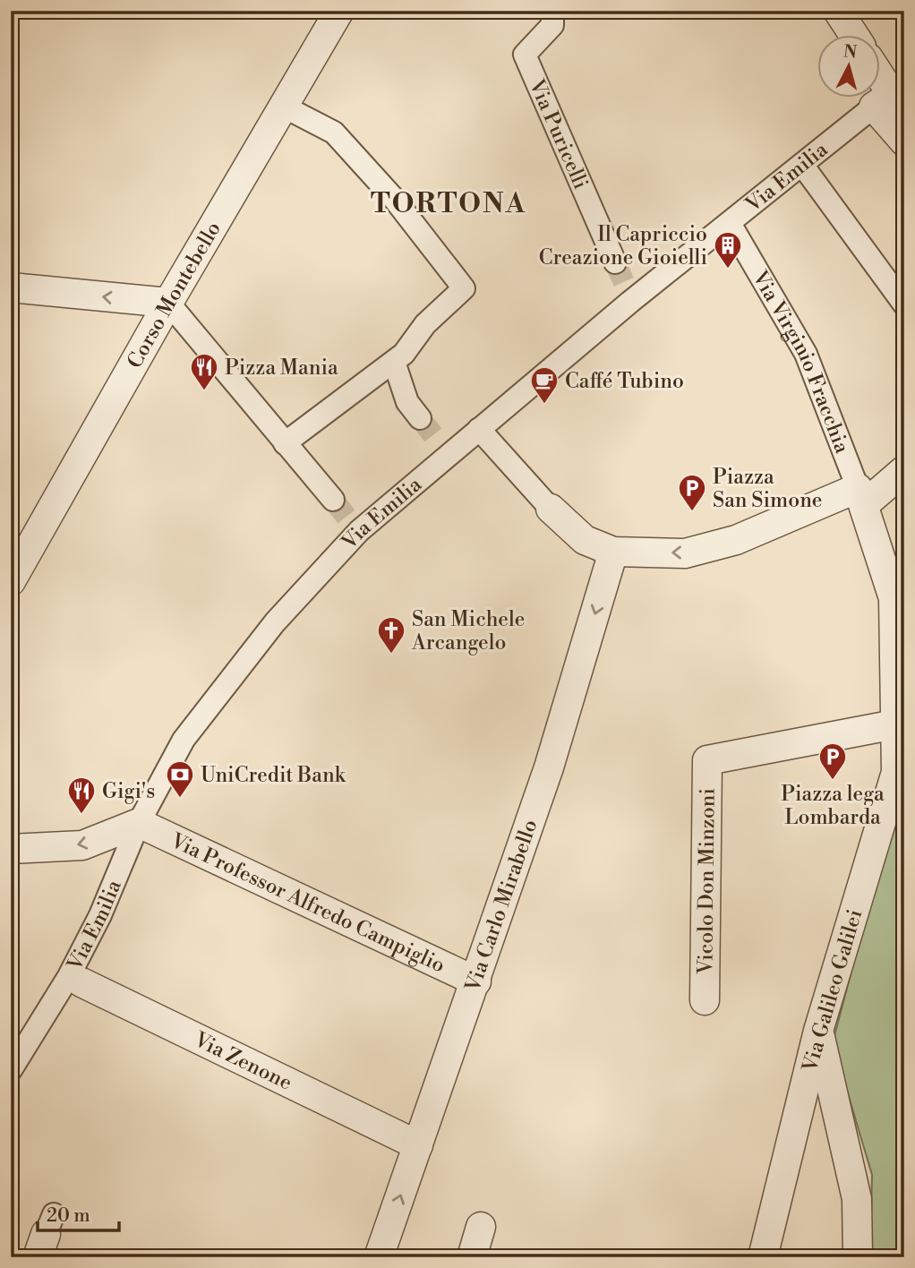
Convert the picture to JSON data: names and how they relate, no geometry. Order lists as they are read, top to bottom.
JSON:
{
  "streets": {
    "street": [
      "Via Puricelli",
      "Via Emilia",
      "Corso Montebello",
      "Via Virginio Fracchia",
      "Vicolo Don Minzoni",
      "Via Professor Alfredo Campiglio",
      "Via Carlo Mirabello",
      "Via Galileo Galilei",
      "Via Zenone"
    ]
  },
  "crossings": [
    ["Via Emilia", "Via Virginio Fracchia"],
    ["Via Emilia", "Via Professor Alfredo Campiglio"],
    ["Via Emilia", "Via Zenone"],
    ["Via Virginio Fracchia", "Via Galileo Galilei"],
    ["Vicolo Don Minzoni", "Via Galileo Galilei"],
    ["Via Professor Alfredo Campiglio", "Via Carlo Mirabello"],
    ["Via Carlo Mirabello", "Via Zenone"]
  ],
  "districts": ["TORTONA"],
  "places": {
    "building": ["Il Capriccio Creazione Gioielli"],
    "restaurant": ["Pizza Mania", "Gigi's"],
    "cafe": ["Caffé Tubino"],
    "parking": ["Piazza San Simone", "Piazza lega Lombarda"],
    "church": ["San Michele Arcangelo"],
    "bank": ["UniCredit Bank"]
  },
  "scale_bar": "20 m",
  "north": "top"
}
